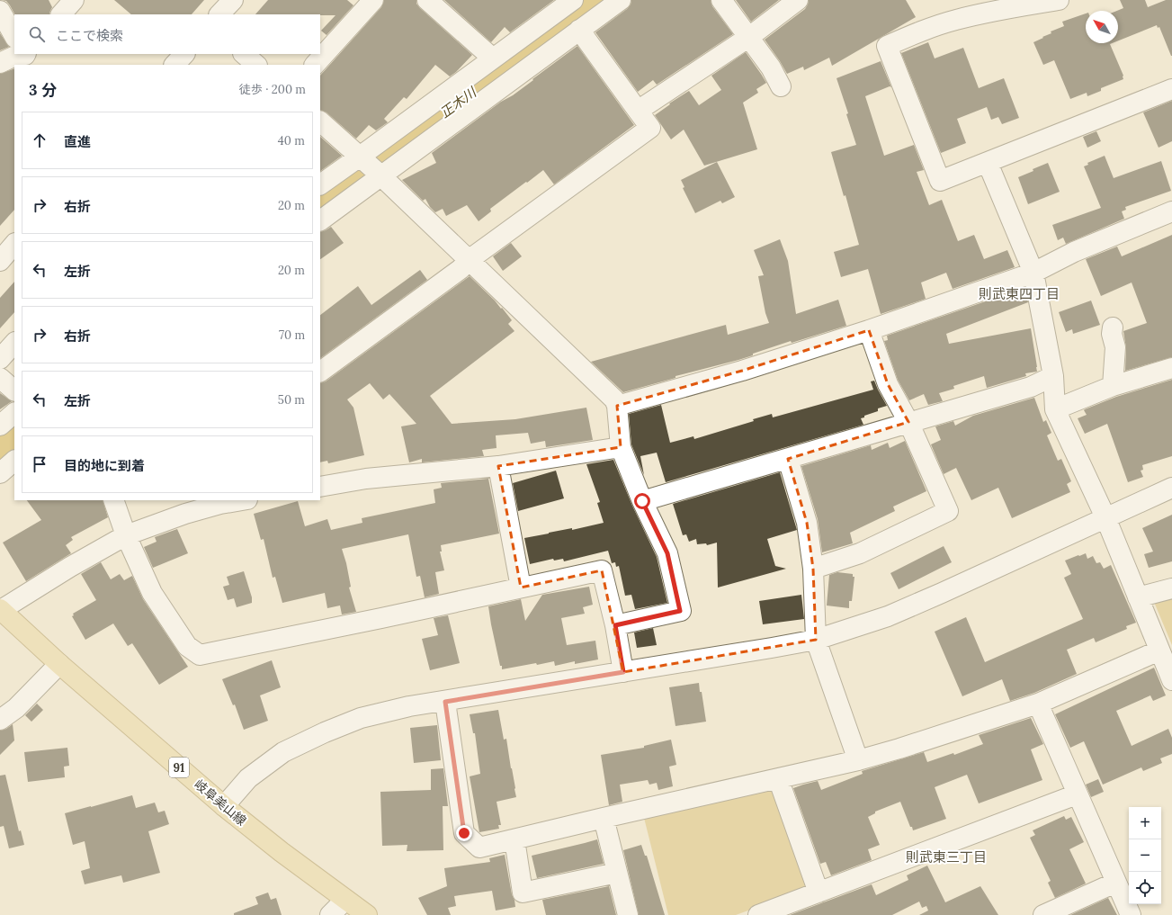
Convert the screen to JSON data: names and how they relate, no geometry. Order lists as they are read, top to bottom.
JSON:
{
  "streets": {
    "main road": ["91", "岐阜美山線"]
  },
  "districts": ["則武東四丁目", "則武東三丁目"],
  "water": ["正木川"],
  "north": "top left",
  "page": {
    "search": "ここで検索",
    "heading": ["3 分", "徒歩 · 200 m"],
    "list": [
      ["直進", "40 m"],
      ["右折", "20 m"],
      ["左折", "20 m"],
      ["右折", "70 m"],
      ["左折", "50 m"],
      "目的地に到着"
    ],
    "map_buttons": ["+", "−"]
  }
}
